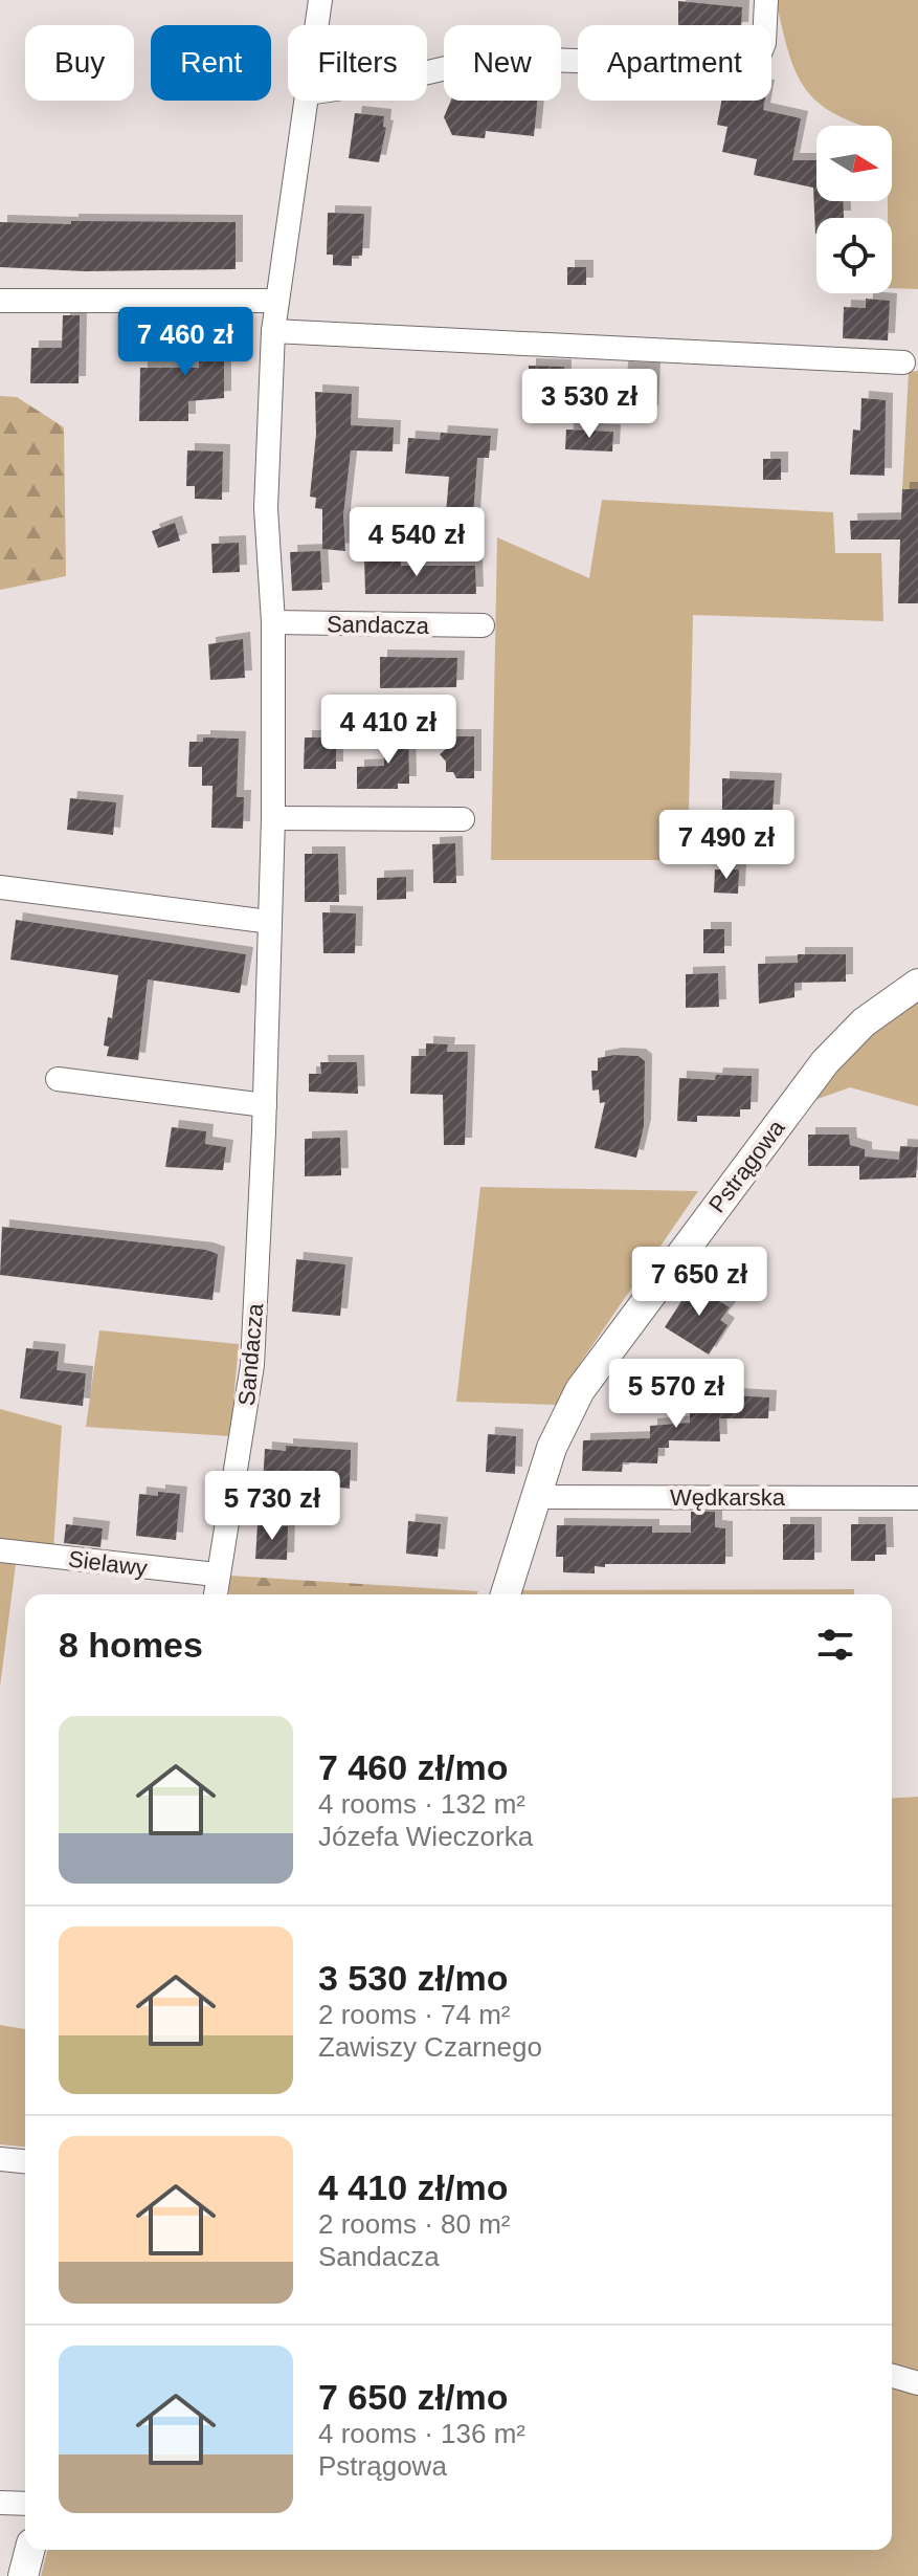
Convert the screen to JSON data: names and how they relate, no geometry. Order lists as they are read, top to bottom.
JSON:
{
  "streets": {
    "street": [
      "Sandacza",
      "Pstrągowa",
      "Wędkarska",
      "Sielawy"
    ]
  },
  "crossings": [
    ["Sandacza", "Sielawy"],
    ["Pstrągowa", "Wędkarska"]
  ],
  "north": "right",
  "page": {
    "chip": [
      "Buy",
      "Rent",
      "Filters",
      "New",
      "Apartment"
    ],
    "price": [
      "7 460 zł",
      "3 530 zł",
      "4 540 zł",
      "4 410 zł",
      "7 490 zł",
      "7 650 zł",
      "5 570 zł",
      "5 730 zł"
    ],
    "heading": "8 homes",
    "list": [
      {
        "name": "7 460 zł/mo",
        "note": "4 rooms · 132 m² · Józefa Wieczorka"
      },
      {
        "name": "3 530 zł/mo",
        "note": "2 rooms · 74 m² · Zawiszy Czarnego"
      },
      {
        "name": "4 410 zł/mo",
        "note": "2 rooms · 80 m² · Sandacza"
      },
      {
        "name": "7 650 zł/mo",
        "note": "4 rooms · 136 m² · Pstrągowa"
      }
    ]
  }
}
